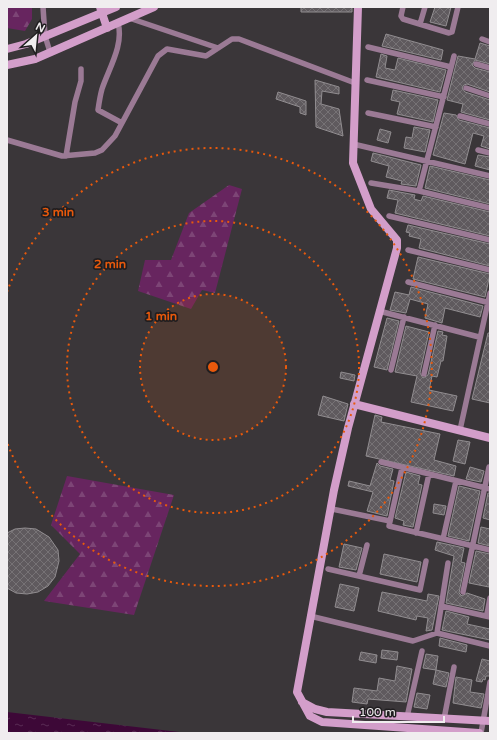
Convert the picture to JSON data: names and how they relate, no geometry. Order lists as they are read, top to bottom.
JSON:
{
  "scale_bar": "100 m",
  "north": "top right",
  "rings": ["3 min", "2 min", "1 min"]
}
